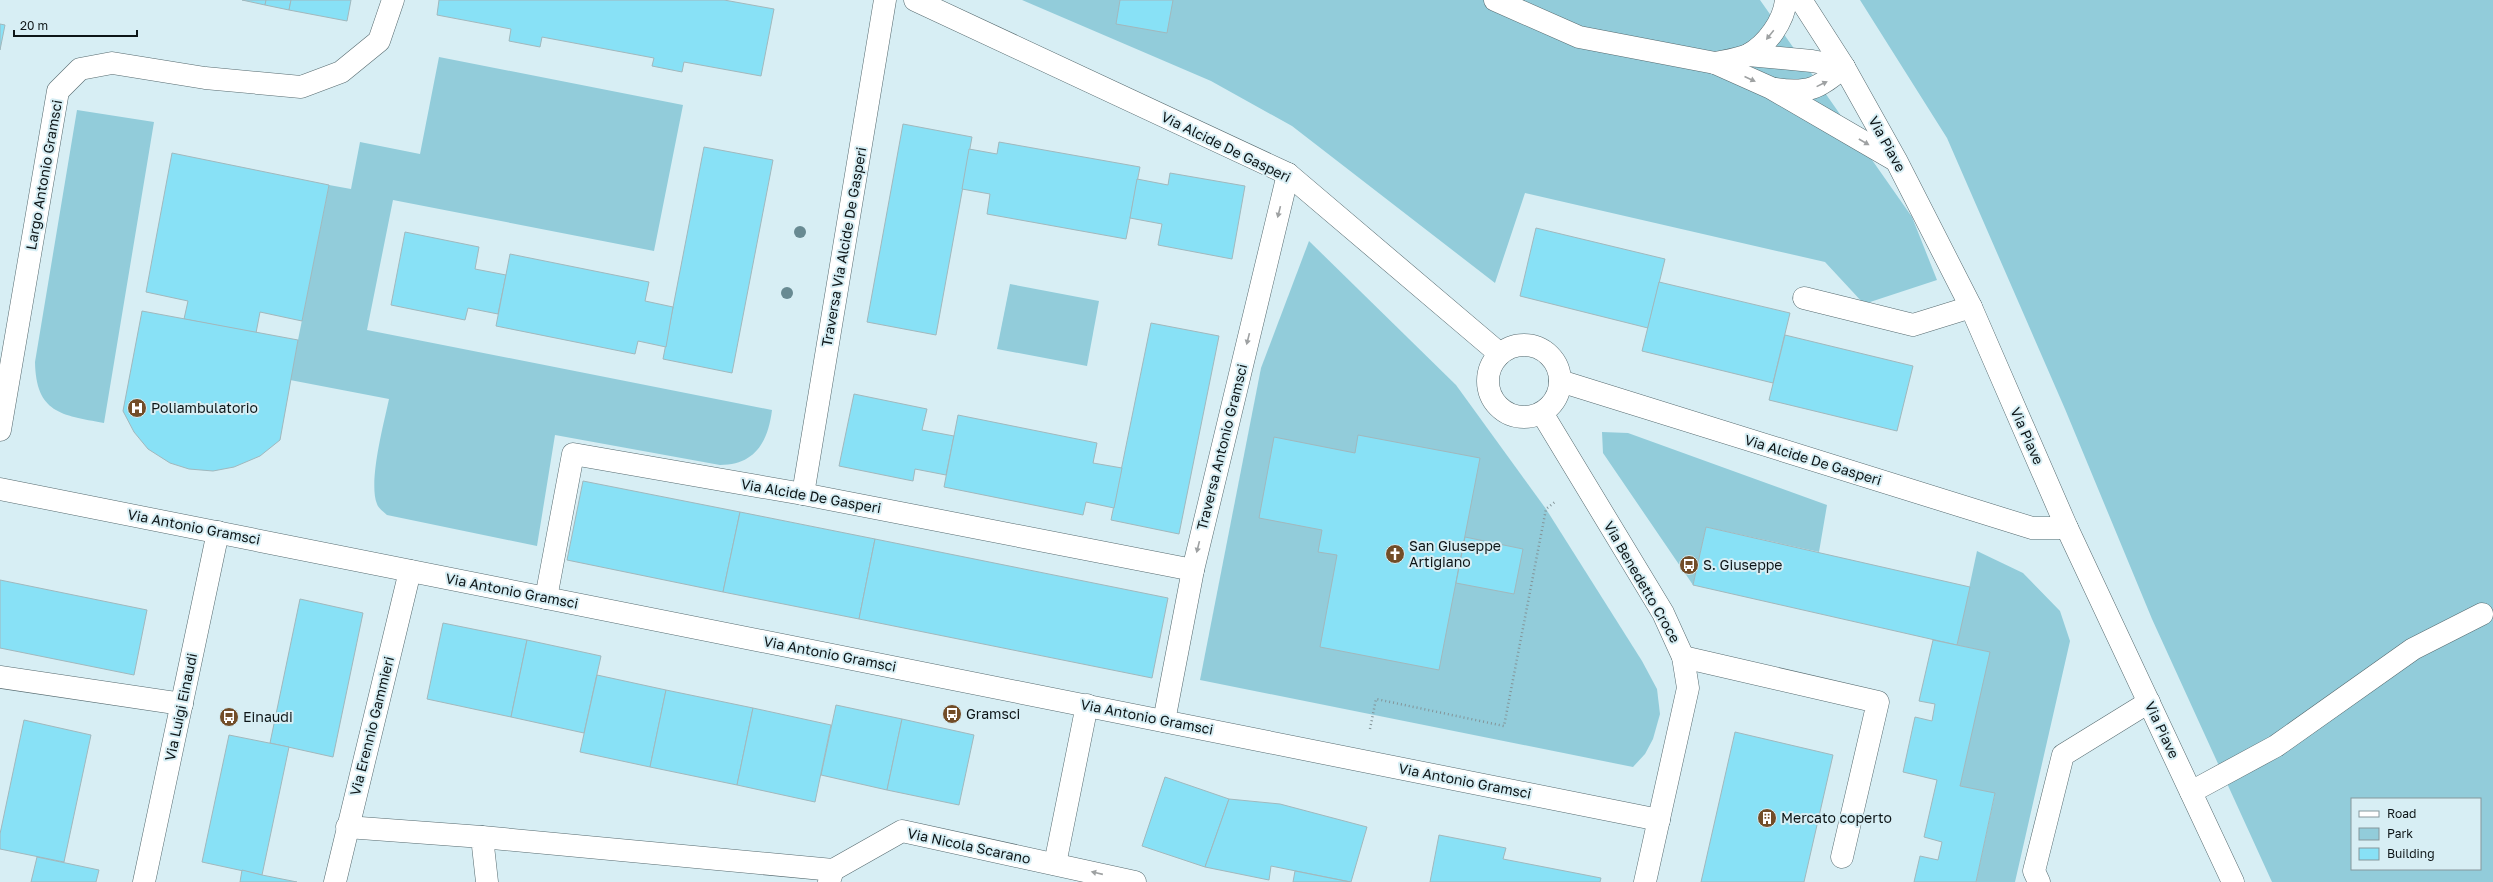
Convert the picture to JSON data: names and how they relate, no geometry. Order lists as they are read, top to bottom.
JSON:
{
  "streets": {
    "street": [
      "Via Piave",
      "Via Alcide De Gasperi",
      "Largo Antonio Gramsci",
      "Traversa Via Alcide De Gasperi",
      "Traversa Antonio Gramsci",
      "Via Antonio Gramsci",
      "Via Benedetto Croce",
      "Via Luigi Einaudi",
      "Via Erennio Gammieri",
      "Via Nicola Scarano"
    ]
  },
  "crossings": [
    ["Via Piave", "Via Alcide De Gasperi"],
    ["Via Alcide De Gasperi", "Traversa Via Alcide De Gasperi"],
    ["Via Alcide De Gasperi", "Traversa Antonio Gramsci"],
    ["Via Alcide De Gasperi", "Via Antonio Gramsci"],
    ["Via Alcide De Gasperi", "Via Benedetto Croce"],
    ["Traversa Antonio Gramsci", "Via Antonio Gramsci"],
    ["Via Antonio Gramsci", "Via Benedetto Croce"],
    ["Via Antonio Gramsci", "Via Luigi Einaudi"],
    ["Via Antonio Gramsci", "Via Erennio Gammieri"]
  ],
  "one_way": ["Traversa Antonio Gramsci"],
  "places": {
    "hospital": ["Poliambulatorio"],
    "church": ["San Giuseppe Artigiano"],
    "bus stop": ["S. Giuseppe", "Gramsci", "Einaudi"],
    "building": ["Mercato coperto"]
  },
  "legend": ["Road", "Park", "Building"],
  "scale_bar": "20 m"
}
